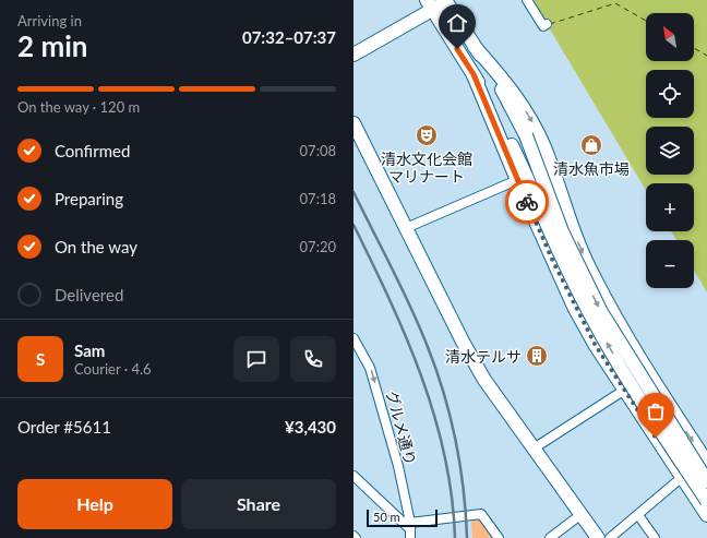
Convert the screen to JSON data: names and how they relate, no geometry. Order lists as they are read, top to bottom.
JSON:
{
  "streets": {
    "street": ["グルメ通り"]
  },
  "one_way": ["グルメ通り"],
  "places": {
    "theatre": ["清水文化会館 マリナート"],
    "shop": ["清水魚市場"],
    "building": ["清水テルサ"]
  },
  "scale_bar": "50 m",
  "north": "top left",
  "page": {
    "heading": ["2 min", "Arriving in", "07:32–07:37"],
    "panel": [
      "Sam",
      "Courier · 4.6",
      "Order #5611",
      "¥3,430"
    ],
    "map_buttons": ["+", "−"],
    "bar": "On the way · 120 m",
    "list": [
      ["Confirmed", "07:08"],
      ["Preparing", "07:18"],
      ["On the way", "07:20"],
      "Delivered"
    ],
    "round": "S",
    "buttons": ["Help", "Share"],
    "scale": "50 m"
  }
}
